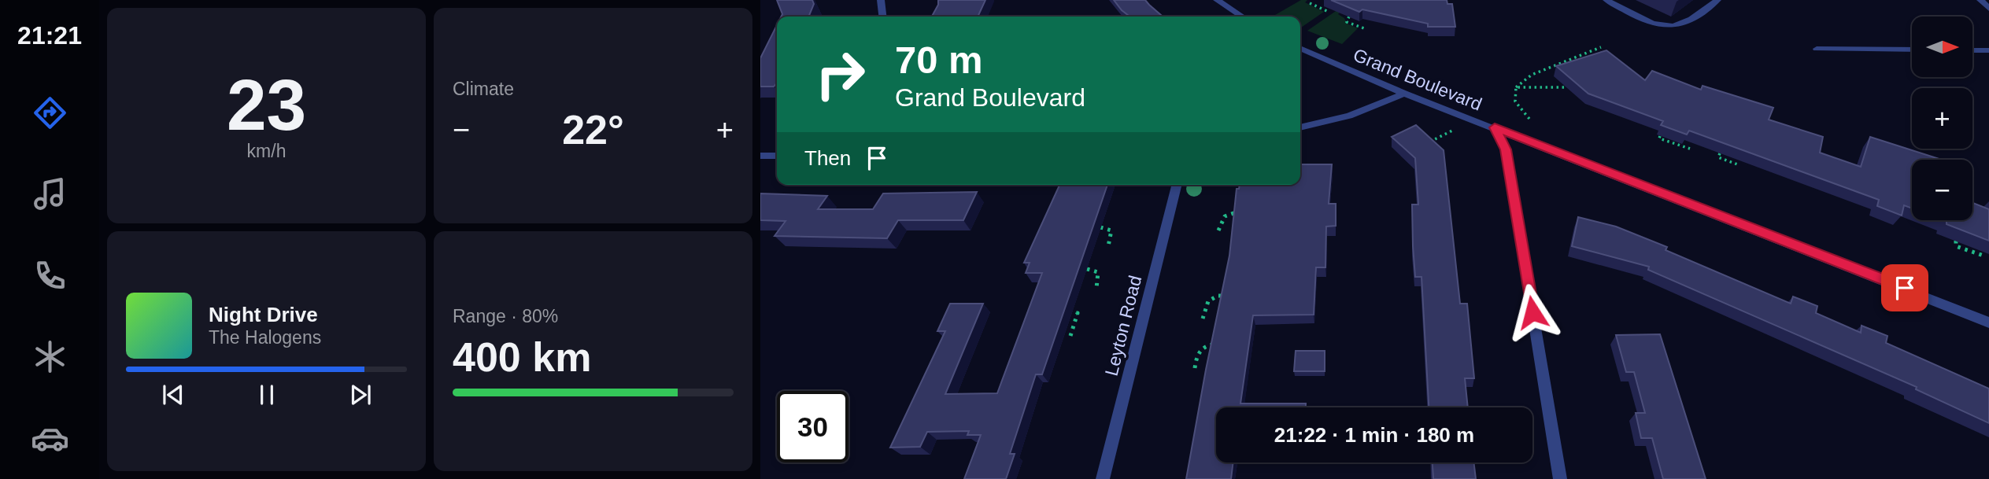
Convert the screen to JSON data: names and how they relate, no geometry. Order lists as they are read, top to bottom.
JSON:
{
  "streets": {
    "street": ["Grand Boulevard", "Leyton Road"]
  },
  "north": "right",
  "page": {
    "tabs": "21:21",
    "tile": [
      ["23", "km/h"],
      "Climate",
      ["Range · 80%", "400 km"]
    ],
    "map_buttons": ["+", "−"],
    "turn": ["70 m", "Grand Boulevard"],
    "heat": ["−", "22°", "+"],
    "then": "Then",
    "song": ["Night Drive", "The Halogens"],
    "limit": "30",
    "trip": "21:22 · 1 min · 180 m"
  }
}
